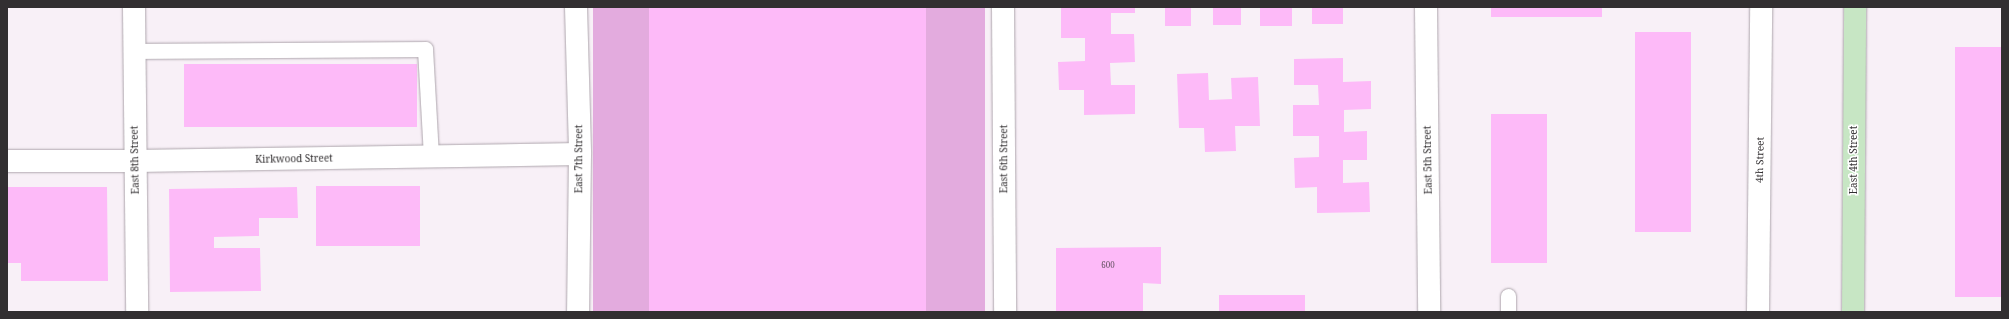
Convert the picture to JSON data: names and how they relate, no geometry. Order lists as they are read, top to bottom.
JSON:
{
  "streets": {
    "main road": ["East 4th Street"],
    "street": [
      "Kirkwood Street",
      "East 7th Street",
      "East 6th Street",
      "East 8th Street",
      "East 5th Street",
      "4th Street"
    ]
  },
  "crossings": [
    ["Kirkwood Street", "East 7th Street"],
    ["Kirkwood Street", "East 8th Street"]
  ],
  "house_numbers": ["600"]
}
